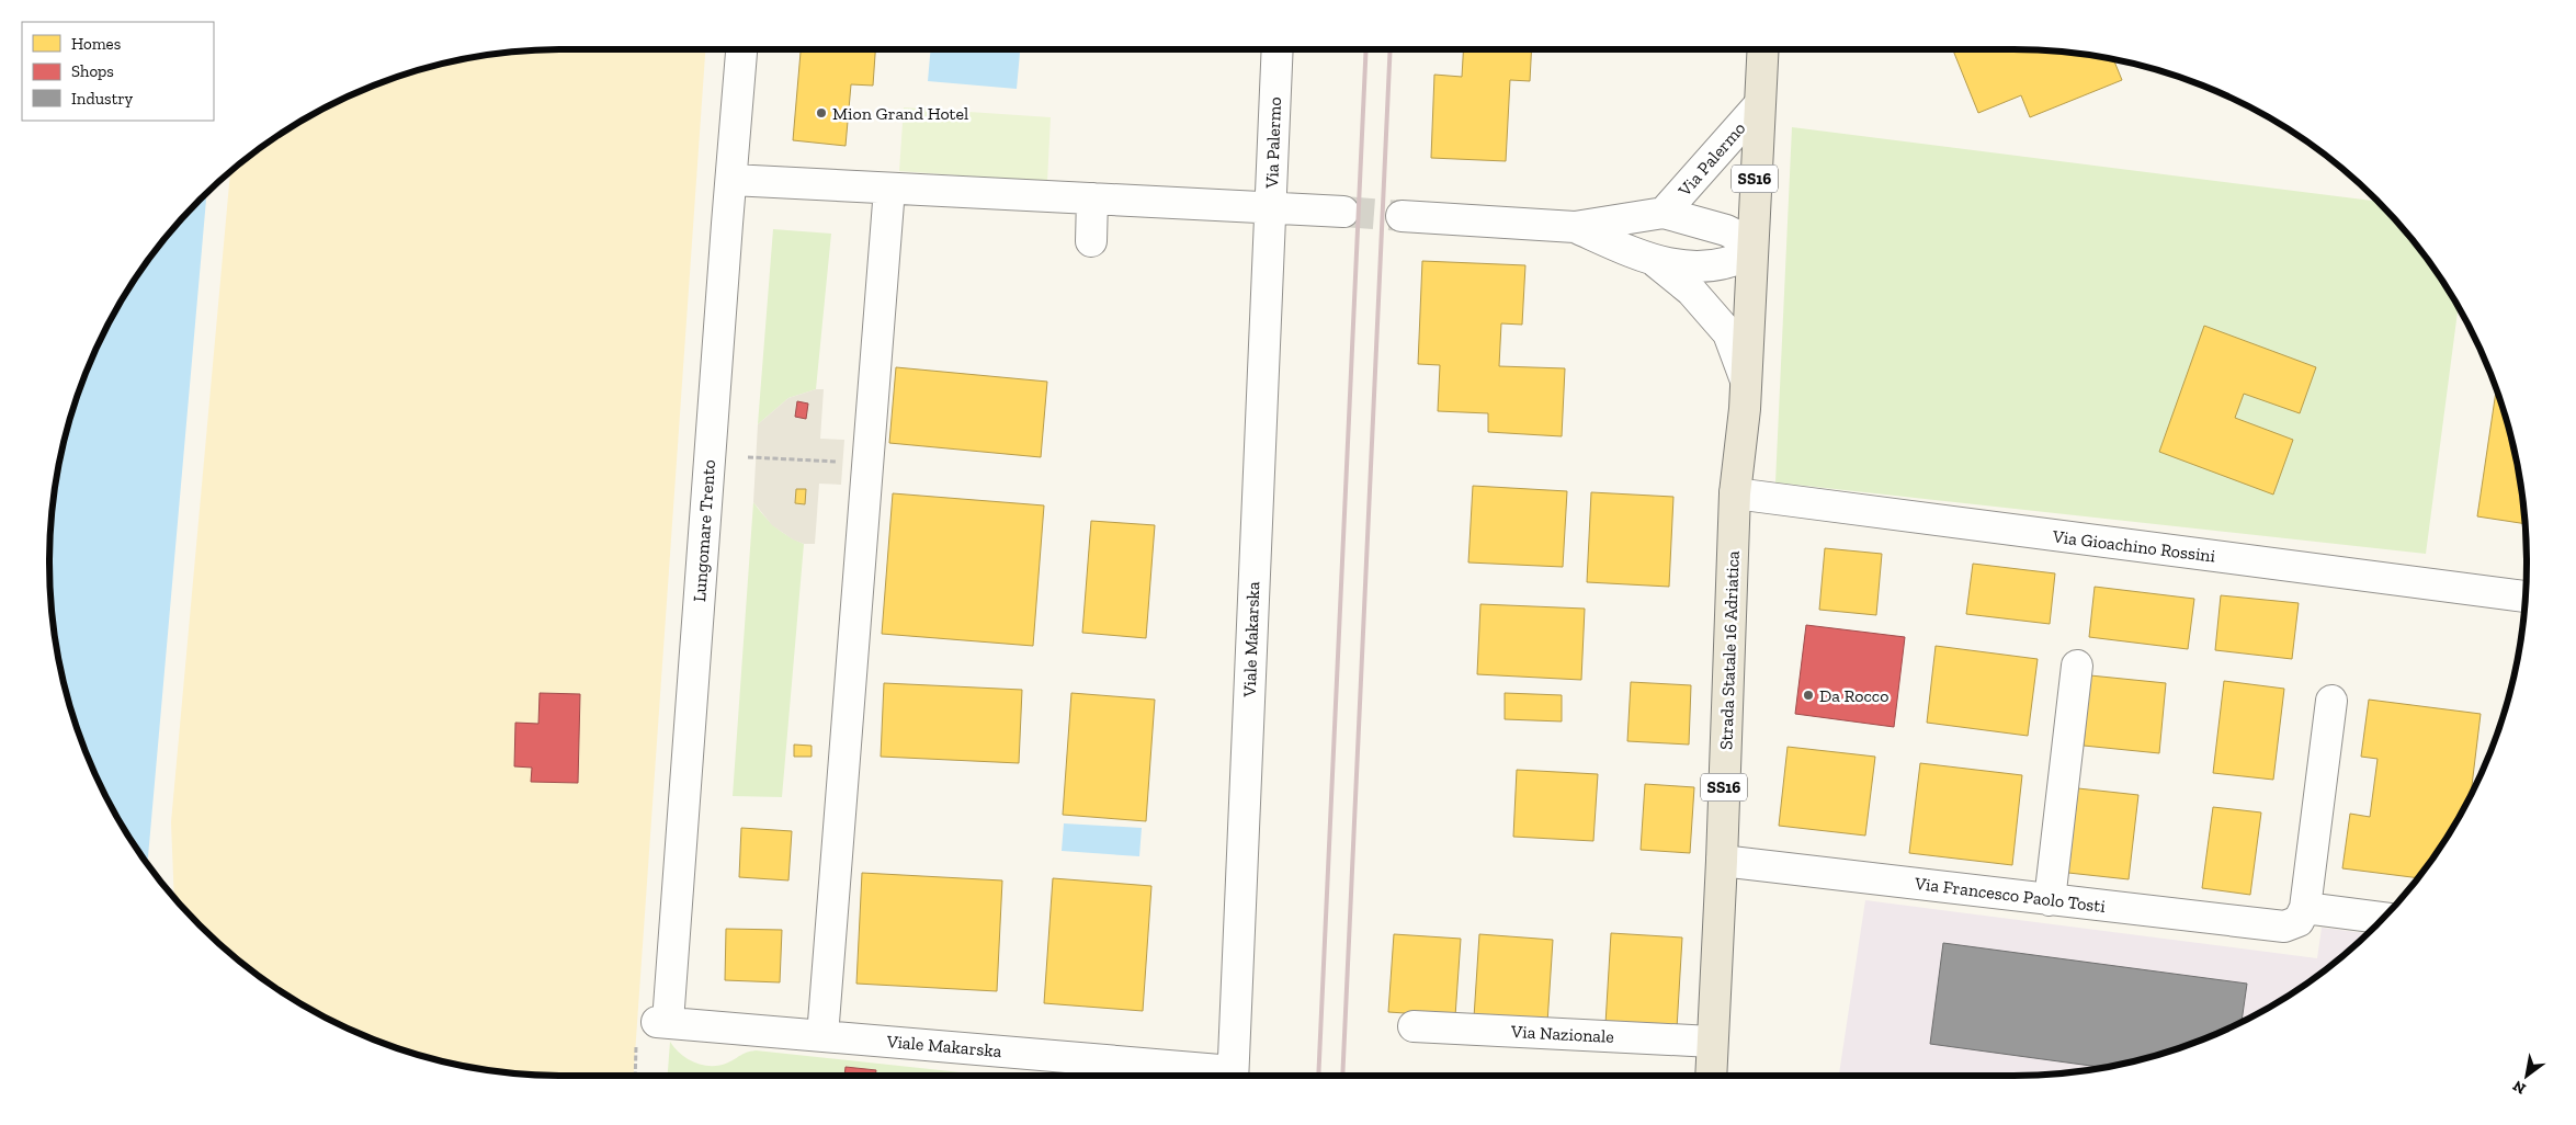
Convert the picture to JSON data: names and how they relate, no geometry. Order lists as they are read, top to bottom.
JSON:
{
  "streets": {
    "main road": ["SS16", "Strada Statale 16 Adriatica"],
    "street": [
      "Via Palermo",
      "Lungomare Trento",
      "Via Gioachino Rossini",
      "Viale Makarska",
      "Via Francesco Paolo Tosti",
      "Via Nazionale"
    ]
  },
  "crossings": [
    ["Via Palermo", "SS16"],
    ["Via Palermo", "Viale Makarska"],
    ["Via Palermo", "Strada Statale 16 Adriatica"],
    ["SS16", "Strada Statale 16 Adriatica"],
    ["Lungomare Trento", "Viale Makarska"],
    ["Via Gioachino Rossini", "Strada Statale 16 Adriatica"],
    ["Strada Statale 16 Adriatica", "Via Francesco Paolo Tosti"],
    ["Strada Statale 16 Adriatica", "Via Nazionale"]
  ],
  "places": ["Mion Grand Hotel", "Da Rocco"],
  "legend": ["Homes", "Shops", "Industry"],
  "north": "bottom left"
}
